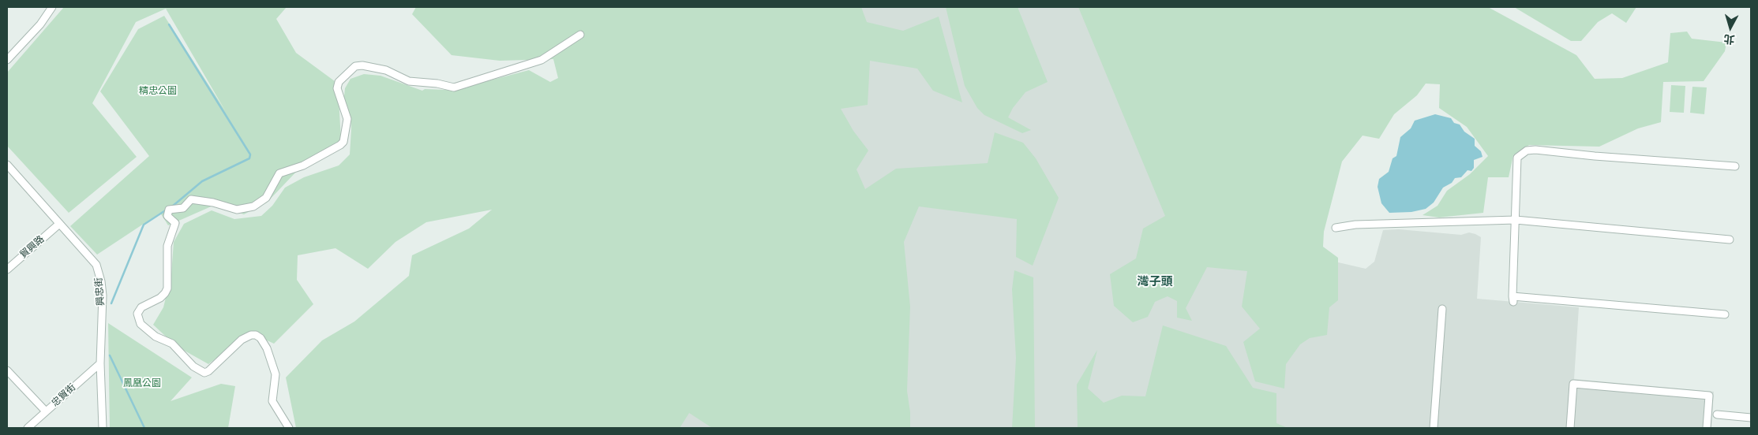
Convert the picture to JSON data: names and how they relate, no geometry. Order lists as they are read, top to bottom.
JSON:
{
  "streets": {
    "street": ["貿興路", "興忠街", "忠貿街"]
  },
  "crossings": [
    ["貿興路", "興忠街"],
    ["興忠街", "忠貿街"]
  ],
  "districts": ["灣子頭"],
  "parks": ["精忠公園", "鳳凰公園"],
  "north": "bottom"
}
